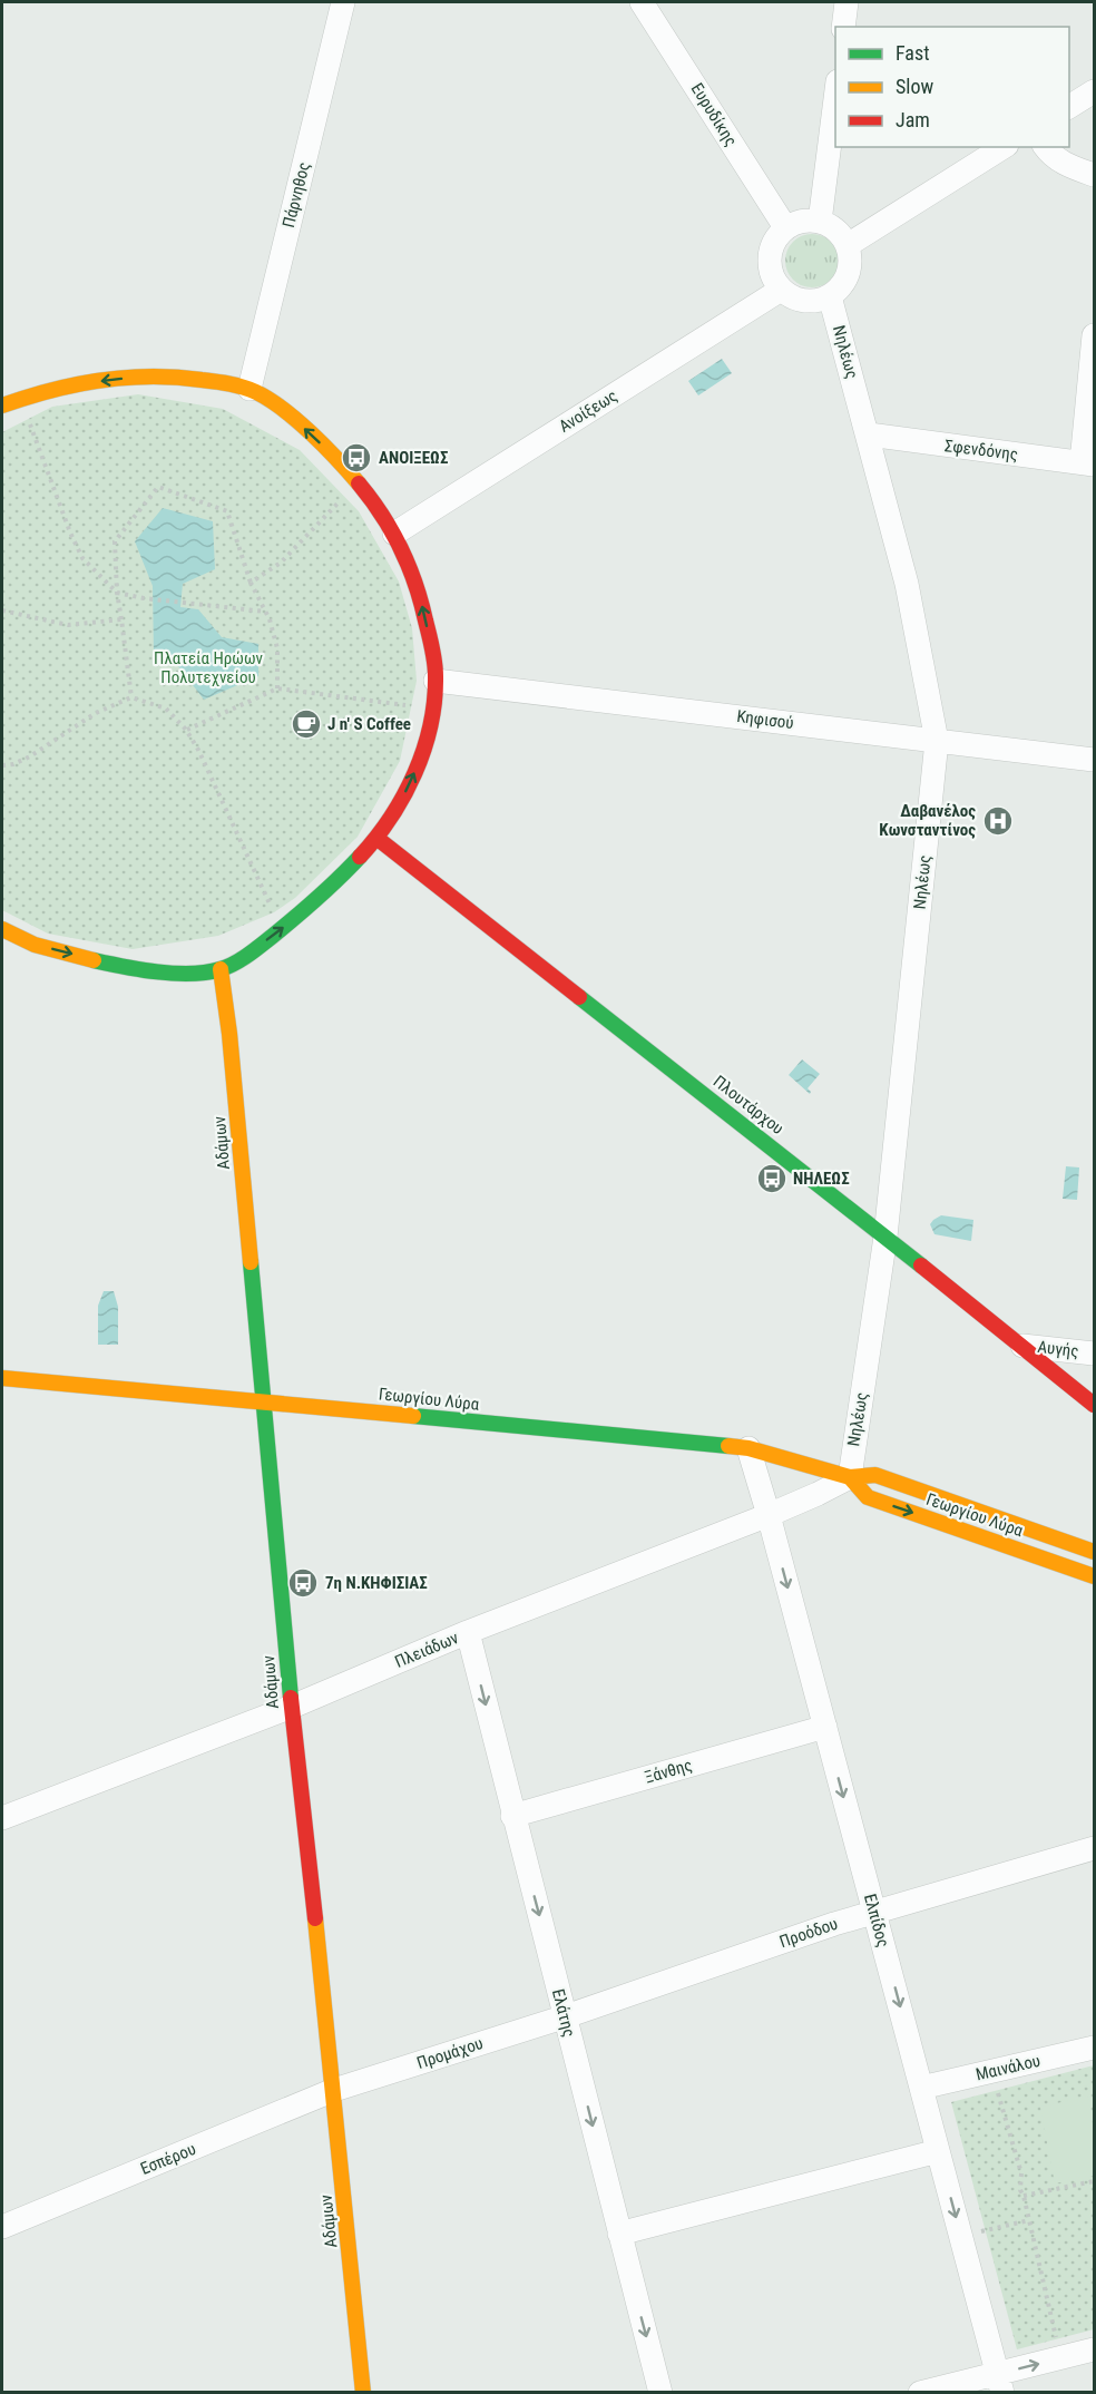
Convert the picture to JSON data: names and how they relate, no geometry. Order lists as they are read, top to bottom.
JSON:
{
  "streets": {
    "street": [
      "Ευρυδίκης",
      "Πάρνηθος",
      "Νηλέως",
      "Ανοίξεως",
      "Σφενδόνης",
      "Κηφισού",
      "Πλουτάρχου",
      "Αδάμων",
      "Αυγής",
      "Γεωργίου Λύρα",
      "Πλειάδων",
      "Ξάνθης",
      "Ελπίδος",
      "Προόδου",
      "Ελάτης",
      "Προμάχου",
      "Μαινάλου",
      "Εσπέρου"
    ]
  },
  "crossings": [
    ["Ευρυδίκης", "Νηλέως"],
    ["Ευρυδίκης", "Ανοίξεως"],
    ["Νηλέως", "Ανοίξεως"],
    ["Νηλέως", "Σφενδόνης"],
    ["Νηλέως", "Κηφισού"],
    ["Νηλέως", "Πλουτάρχου"],
    ["Νηλέως", "Γεωργίου Λύρα"],
    ["Νηλέως", "Πλειάδων"],
    ["Πλουτάρχου", "Αυγής"],
    ["Αδάμων", "Γεωργίου Λύρα"],
    ["Αδάμων", "Πλειάδων"],
    ["Αδάμων", "Προμάχου"],
    ["Αδάμων", "Εσπέρου"],
    ["Γεωργίου Λύρα", "Πλειάδων"],
    ["Γεωργίου Λύρα", "Ελπίδος"],
    ["Πλειάδων", "Ελπίδος"],
    ["Πλειάδων", "Ελάτης"],
    ["Ξάνθης", "Ελπίδος"],
    ["Ξάνθης", "Ελάτης"],
    ["Ελπίδος", "Προόδου"],
    ["Ελπίδος", "Μαινάλου"],
    ["Προόδου", "Ελάτης"],
    ["Προόδου", "Προμάχου"],
    ["Ελάτης", "Προμάχου"],
    ["Προμάχου", "Εσπέρου"]
  ],
  "one_way": ["Ελπίδος", "Ελάτης"],
  "parks": ["Πλατεία Ηρώων Πολυτεχνείου"],
  "places": {
    "bus stop": ["ΑΝΟΙΞΕΩΣ", "ΝΗΛΕΩΣ", "7η Ν.ΚΗΦΙΣΙΑΣ"],
    "cafe": ["J n' S Coffee"],
    "hospital": ["Δαβανέλος Κωνσταντίνος"]
  },
  "legend": ["Fast", "Slow", "Jam"]
}
